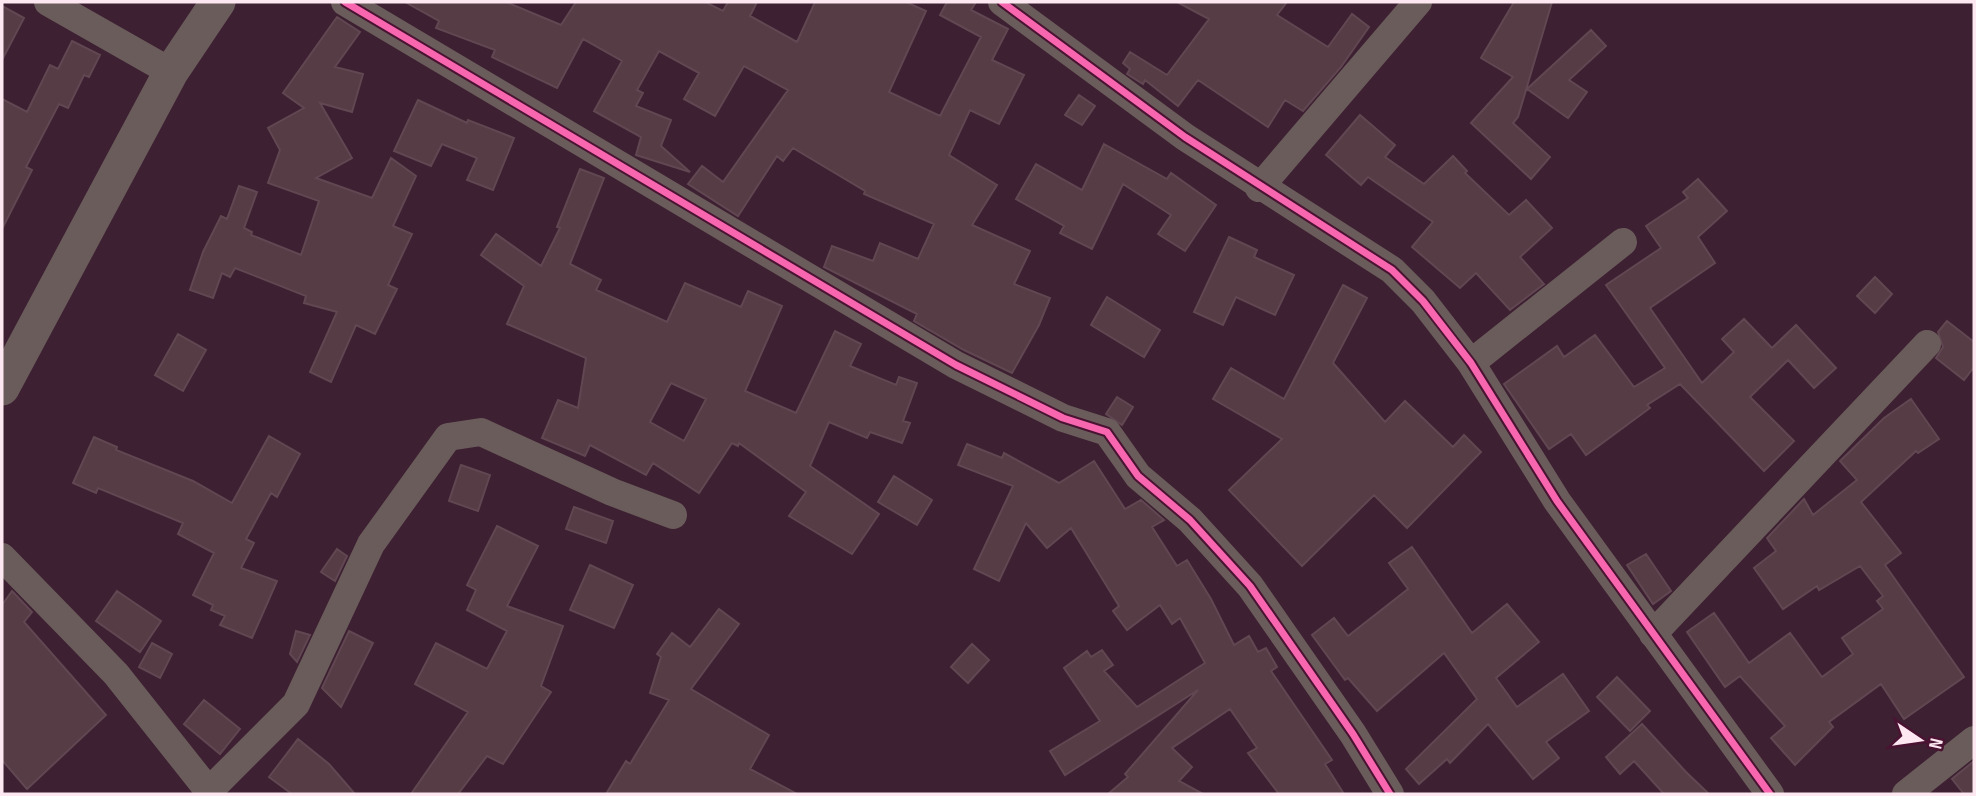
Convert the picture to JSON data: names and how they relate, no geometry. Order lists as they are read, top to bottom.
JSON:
{
  "north": "right"
}
